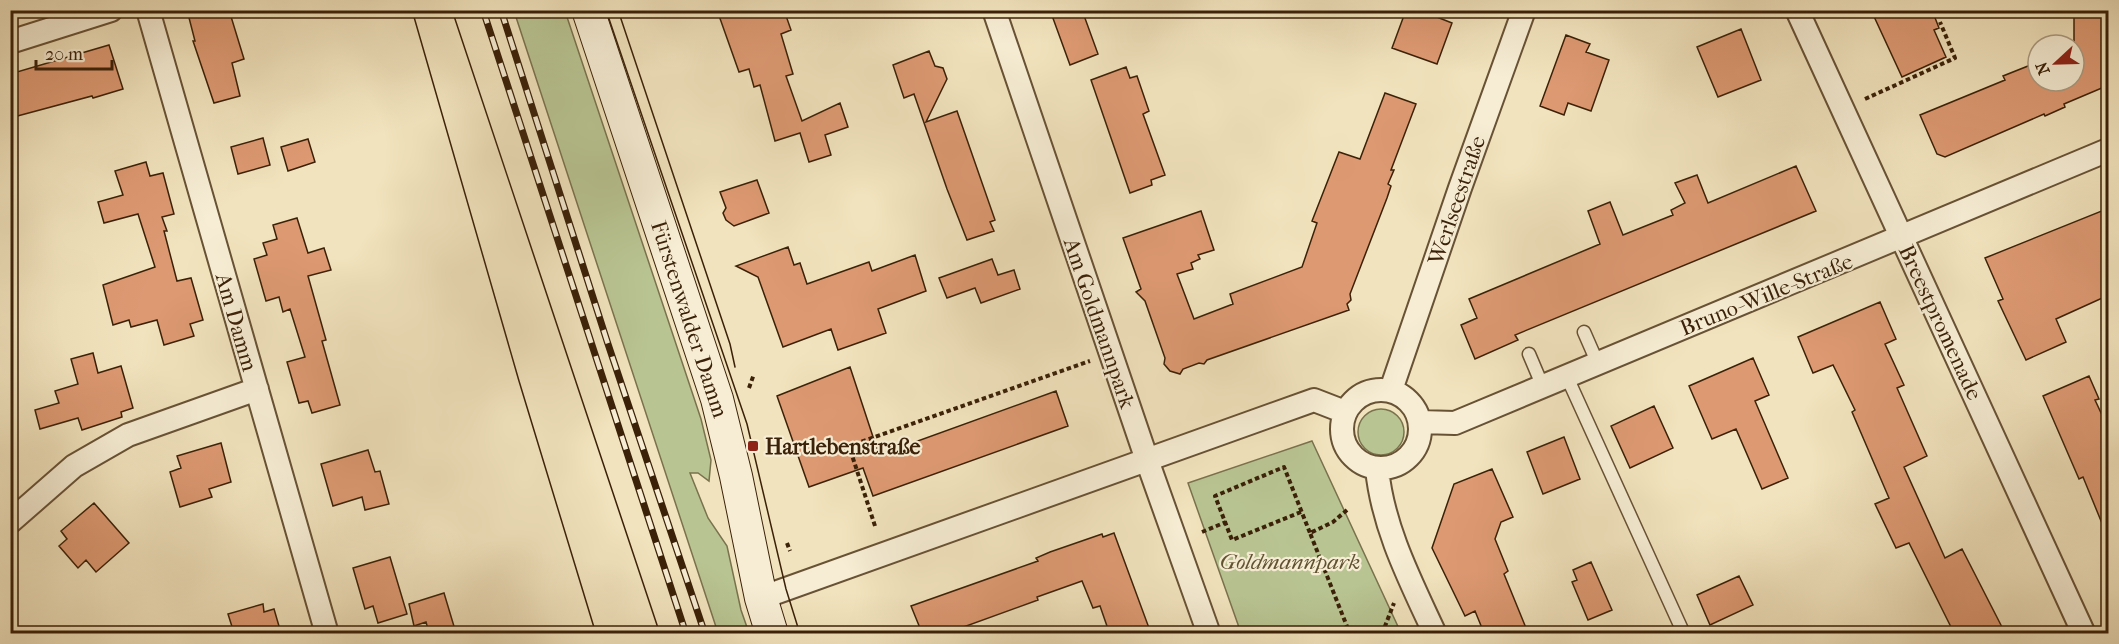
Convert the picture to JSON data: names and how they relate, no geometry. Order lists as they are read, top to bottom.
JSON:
{
  "streets": {
    "main road": ["Fürstenwalder Damm"],
    "street": [
      "Werlseestraße",
      "Bruno-Wille-Straße",
      "Am Damm",
      "Breestpromenade",
      "Am Goldmannpark"
    ]
  },
  "crossings": [
    ["Werlseestraße", "Bruno-Wille-Straße"],
    ["Bruno-Wille-Straße", "Breestpromenade"]
  ],
  "parks": ["Goldmannpark"],
  "places": {
    "transit": ["Hartlebenstraße"]
  },
  "scale_bar": "20 m",
  "north": "left"
}
